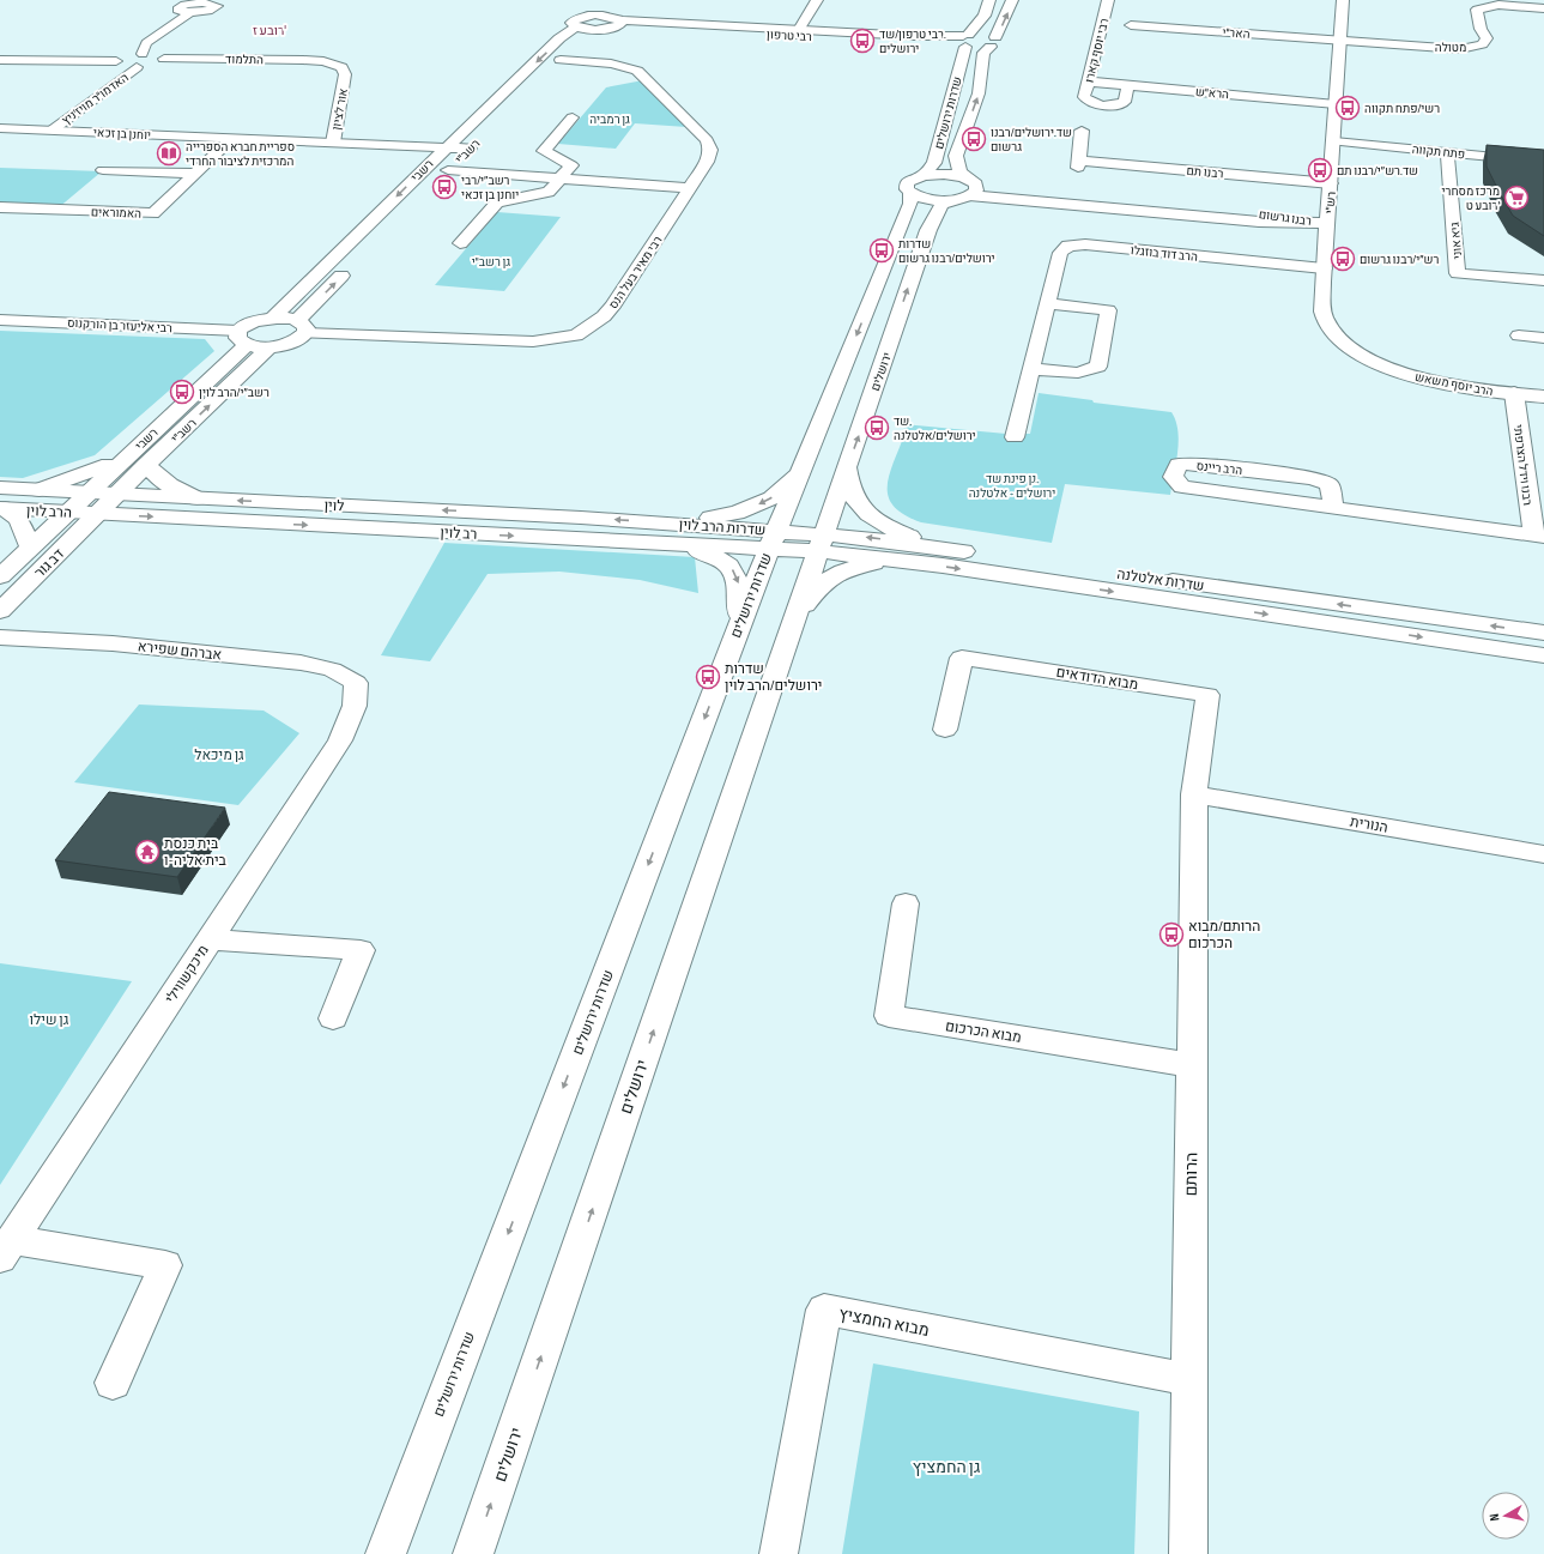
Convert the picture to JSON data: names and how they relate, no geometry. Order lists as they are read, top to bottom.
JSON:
{
  "streets": {
    "main road": [
      "רבי טרפון",
      "שדרות ירושלים",
      "יוחנן בן זכאי",
      "רשב\"י",
      "רשבי",
      "רש\"י",
      "רבנו גרשום",
      "ירושלים",
      "הרב יוסף משאש",
      "לוין",
      "הרב לוין",
      "רב לוין",
      "דב גור",
      "שדרות אלטלנה"
    ],
    "street": [
      "האר\"י",
      "מטולה",
      "רבי יוסף קארו",
      "התלמוד",
      "הרא\"ש",
      "האדמו\"ר מויז'ניץ",
      "אור לציון",
      "פתח תקווה",
      "רבנו תם",
      "האמוראים",
      "גיא אוני",
      "הרב דוד בוזגלו",
      "רבי מאיר בעל הנס",
      "רבי אליעזר בן הורקנוס",
      "רבנו וידל הצרפתי",
      "הרב ריינס",
      "אברהם שפירא",
      "מבוא הדודאים",
      "הנורית",
      "מיכקשווילי",
      "מבוא הכרכום",
      "הרותם",
      "מבוא החמציץ"
    ]
  },
  "crossings": [
    ["האר\"י", "מטולה"],
    ["האר\"י", "רבי יוסף קארו"],
    ["האר\"י", "רש\"י"],
    ["רבי טרפון", "שדרות ירושלים"],
    ["מטולה", "רש\"י"],
    ["רבי יוסף קארו", "הרא\"ש"],
    ["התלמוד", "האדמו\"ר מויז'ניץ"],
    ["התלמוד", "אור לציון"],
    ["הרא\"ש", "רש\"י"],
    ["האדמו\"ר מויז'ניץ", "יוחנן בן זכאי"],
    ["אור לציון", "יוחנן בן זכאי"],
    ["שדרות ירושלים", "רבנו גרשום"],
    ["שדרות ירושלים", "ירושלים"],
    ["שדרות ירושלים", "רב לוין"],
    ["יוחנן בן זכאי", "רשב\"י"],
    ["יוחנן בן זכאי", "רשבי"],
    ["יוחנן בן זכאי", "האמוראים"],
    ["רשב\"י", "לוין"],
    ["רשב\"י", "הרב לוין"],
    ["רשב\"י", "רב לוין"],
    ["רשב\"י", "דב גור"],
    ["פתח תקווה", "רש\"י"],
    ["פתח תקווה", "גיא אוני"],
    ["רשבי", "רבי אליעזר בן הורקנוס"],
    ["רשבי", "לוין"],
    ["רשבי", "דב גור"],
    ["רבנו תם", "רש\"י"],
    ["רש\"י", "רבנו גרשום"],
    ["רש\"י", "הרב דוד בוזגלו"],
    ["רש\"י", "הרב יוסף משאש"],
    ["רבנו גרשום", "ירושלים"],
    ["ירושלים", "רב לוין"],
    ["ירושלים", "שדרות אלטלנה"],
    ["הרב יוסף משאש", "רבנו וידל הצרפתי"],
    ["רבנו וידל הצרפתי", "הרב ריינס"],
    ["לוין", "רב לוין"],
    ["לוין", "דב גור"],
    ["הרב לוין", "רב לוין"],
    ["הרב לוין", "דב גור"],
    ["רב לוין", "דב גור"],
    ["רב לוין", "שדרות אלטלנה"],
    ["אברהם שפירא", "מיכקשווילי"],
    ["מבוא הדודאים", "הנורית"],
    ["מבוא הדודאים", "הרותם"],
    ["הנורית", "הרותם"],
    ["מבוא הכרכום", "הרותם"],
    ["הרותם", "מבוא החמציץ"]
  ],
  "one_way": [
    "רשב\"י",
    "רשבי",
    "ירושלים",
    "לוין",
    "רב לוין"
  ],
  "districts": ["רובע ז'"],
  "parks": [
    "גן רמביה",
    "גן רשב\"י",
    "גן פינת שד. ירושלים - אלטלנה",
    "גן מיכאל",
    "גן שילו",
    "גן החמציץ"
  ],
  "places": {
    "bus stop": [
      "רבי טרפון/שד. ירושלים",
      "רשי/פתח תקווה",
      "שד.ירושלים/רבנו גרשום",
      "שד.רש״י/רבנו תם",
      "רשב״י/רבי יוחנן בן זכאי",
      "שדרות ירושלים/רבנו גרשום",
      "רש״י/רבנו גרשום",
      "רשב״י/הרב לוין",
      "שד. ירושלים/אלטלנה",
      "שדרות ירושלים/הרב לוין",
      "הרותם/מבוא הכרכום"
    ],
    "library": ["ספריית חברא הספרייה המרכזית לציבור החרדי"],
    "supermarket": ["מרכז מסחרי רובע ט'"],
    "temple": ["בית כנסת בית אליה-ו"]
  },
  "north": "left"
}
